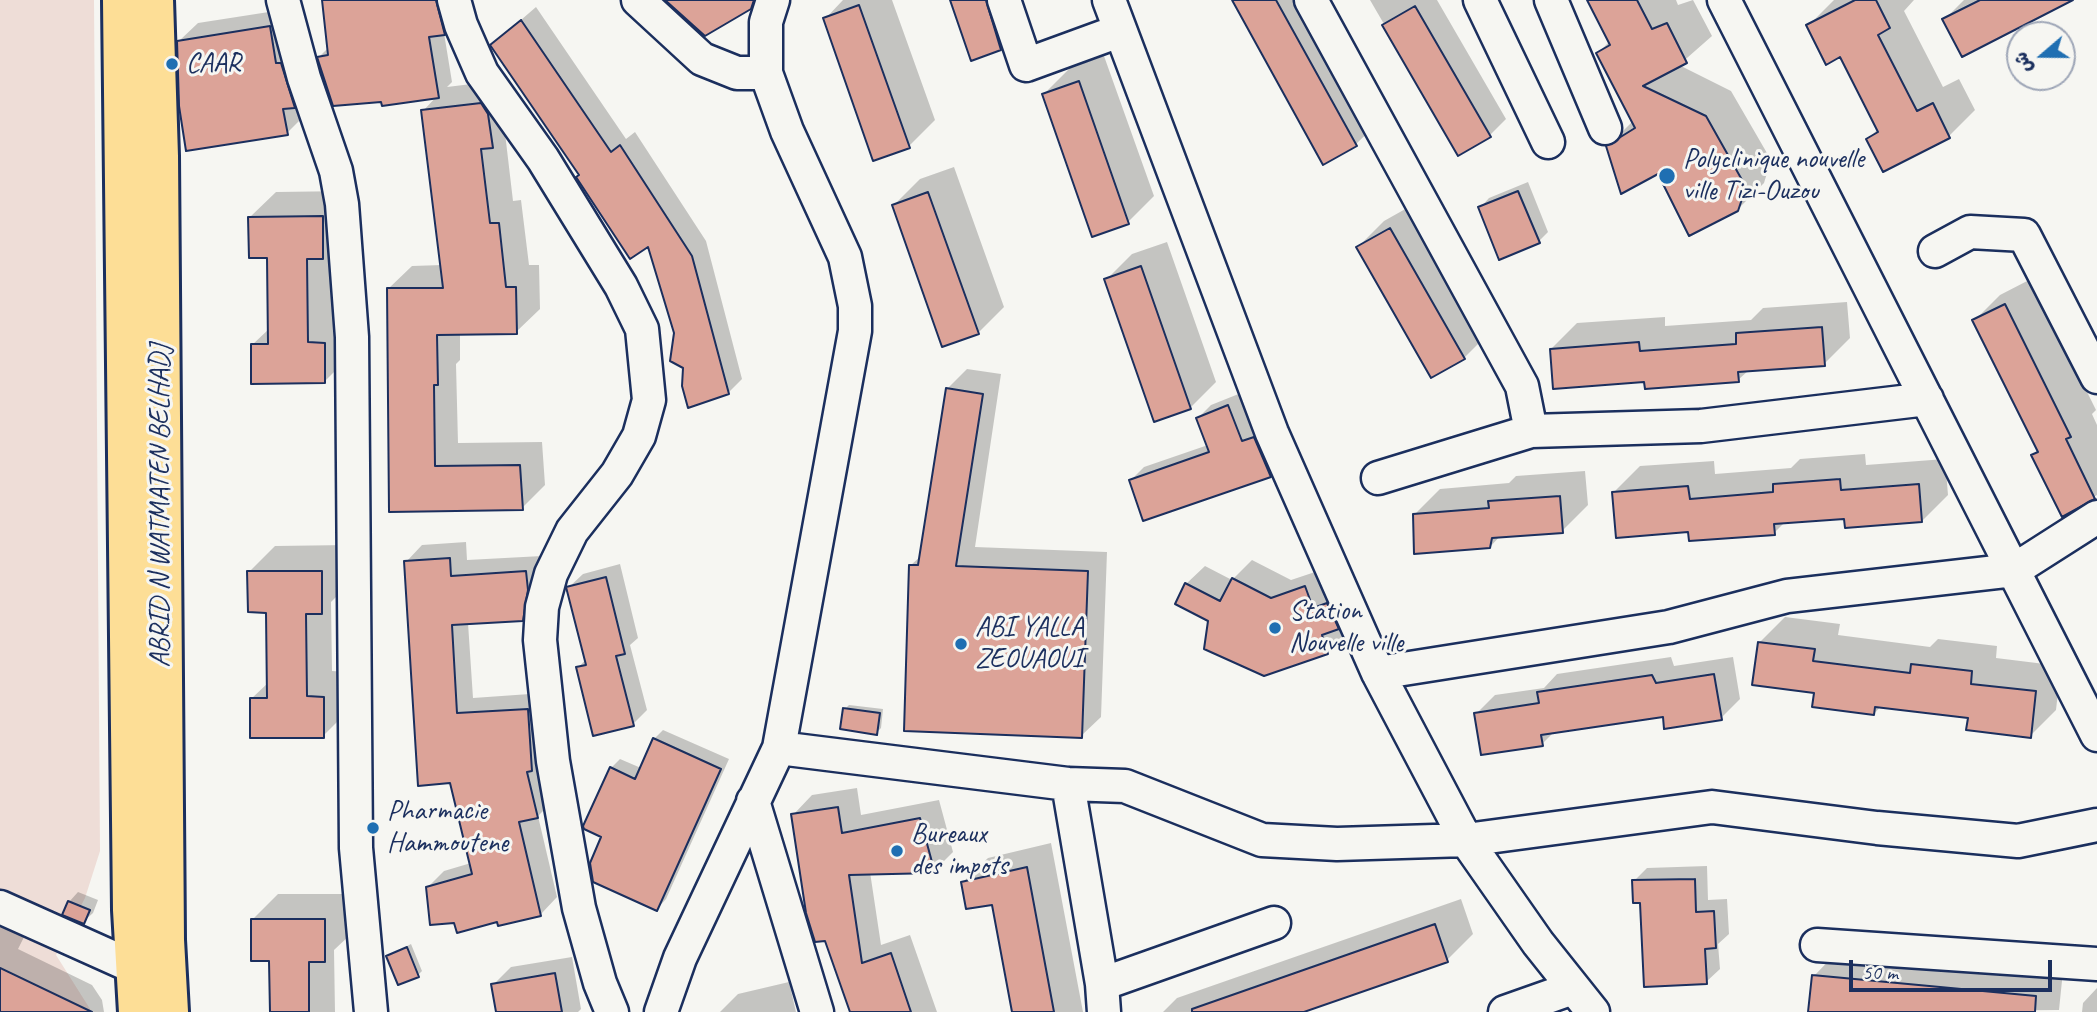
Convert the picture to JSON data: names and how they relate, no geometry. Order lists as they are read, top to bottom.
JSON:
{
  "streets": {
    "main road": ["ABRID N WATMATEN BELHADJ"]
  },
  "places": [
    "CAAR",
    "Polyclinique nouvelle ville Tizi-Ouzou",
    "Station Nouvelle ville",
    "ABI YALLA ZEOUAOUI",
    "Pharmacie Hammoutene",
    "Bureaux des impots"
  ],
  "scale_bar": "50 m",
  "north": "left"
}
